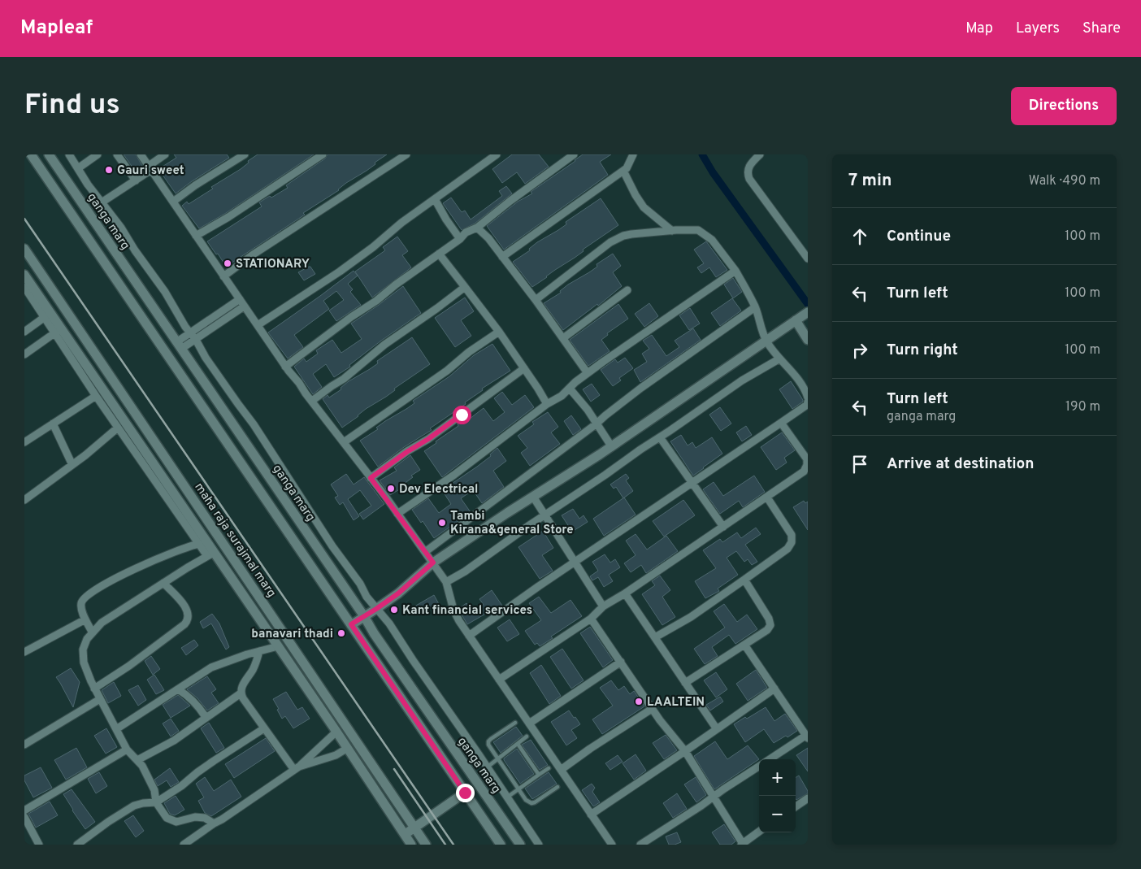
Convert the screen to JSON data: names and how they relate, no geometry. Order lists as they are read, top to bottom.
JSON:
{
  "streets": {
    "street": ["ganga marg", "maha raja surajmal marg"]
  },
  "places": [
    "Gauri sweet",
    "STATIONARY",
    "Dev Electrical",
    "Tambi Kirana&general Store",
    "Kant financial services",
    "banavari thadi",
    "LAALTEIN"
  ],
  "page": {
    "header": "Mapleaf",
    "nav": ["Map", "Layers", "Share"],
    "buttons": "Directions",
    "title": "Find us",
    "heading": ["7 min", "Walk · 490 m"],
    "list": [
      ["Continue", "100 m"],
      ["Turn left", "100 m"],
      ["Turn right", "100 m"],
      ["Turn left", "ganga marg", "190 m"],
      "Arrive at destination"
    ],
    "map_buttons": ["+", "−"]
  }
}
